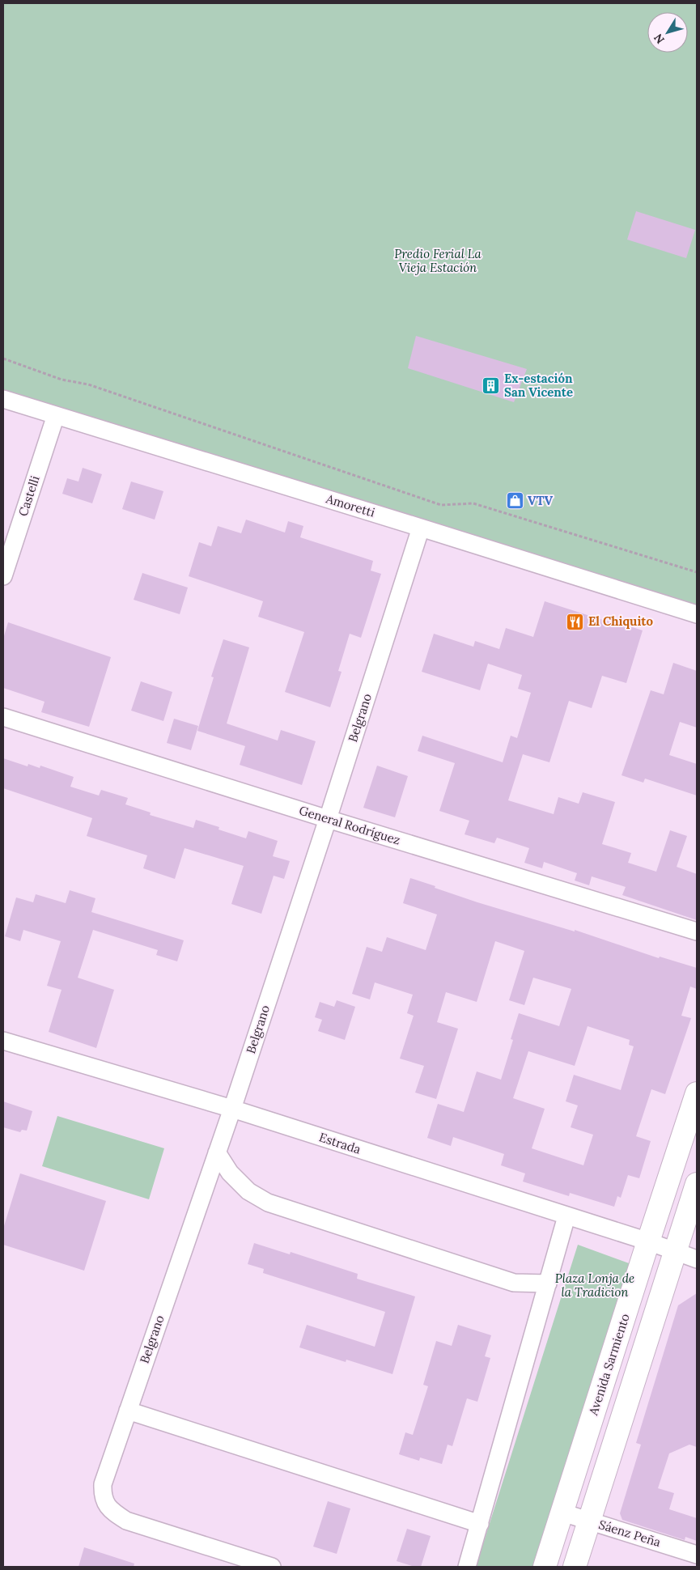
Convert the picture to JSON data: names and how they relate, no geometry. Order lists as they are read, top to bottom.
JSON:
{
  "streets": {
    "main road": ["Avenida Sarmiento"],
    "street": [
      "Castelli",
      "Amoretti",
      "Belgrano",
      "General Rodríguez",
      "Estrada",
      "Sáenz Peña"
    ]
  },
  "crossings": [
    ["Castelli", "Amoretti"],
    ["Amoretti", "Belgrano"],
    ["Belgrano", "General Rodríguez"],
    ["Belgrano", "Estrada"],
    ["Estrada", "Avenida Sarmiento"],
    ["Avenida Sarmiento", "Sáenz Peña"]
  ],
  "parks": ["Predio Ferial La Vieja Estación", "Plaza Lonja de la Tradicion"],
  "places": {
    "building": ["Ex-estación San Vicente"],
    "shop": ["VTV"],
    "restaurant": ["El Chiquito"]
  },
  "north": "bottom left"
}
